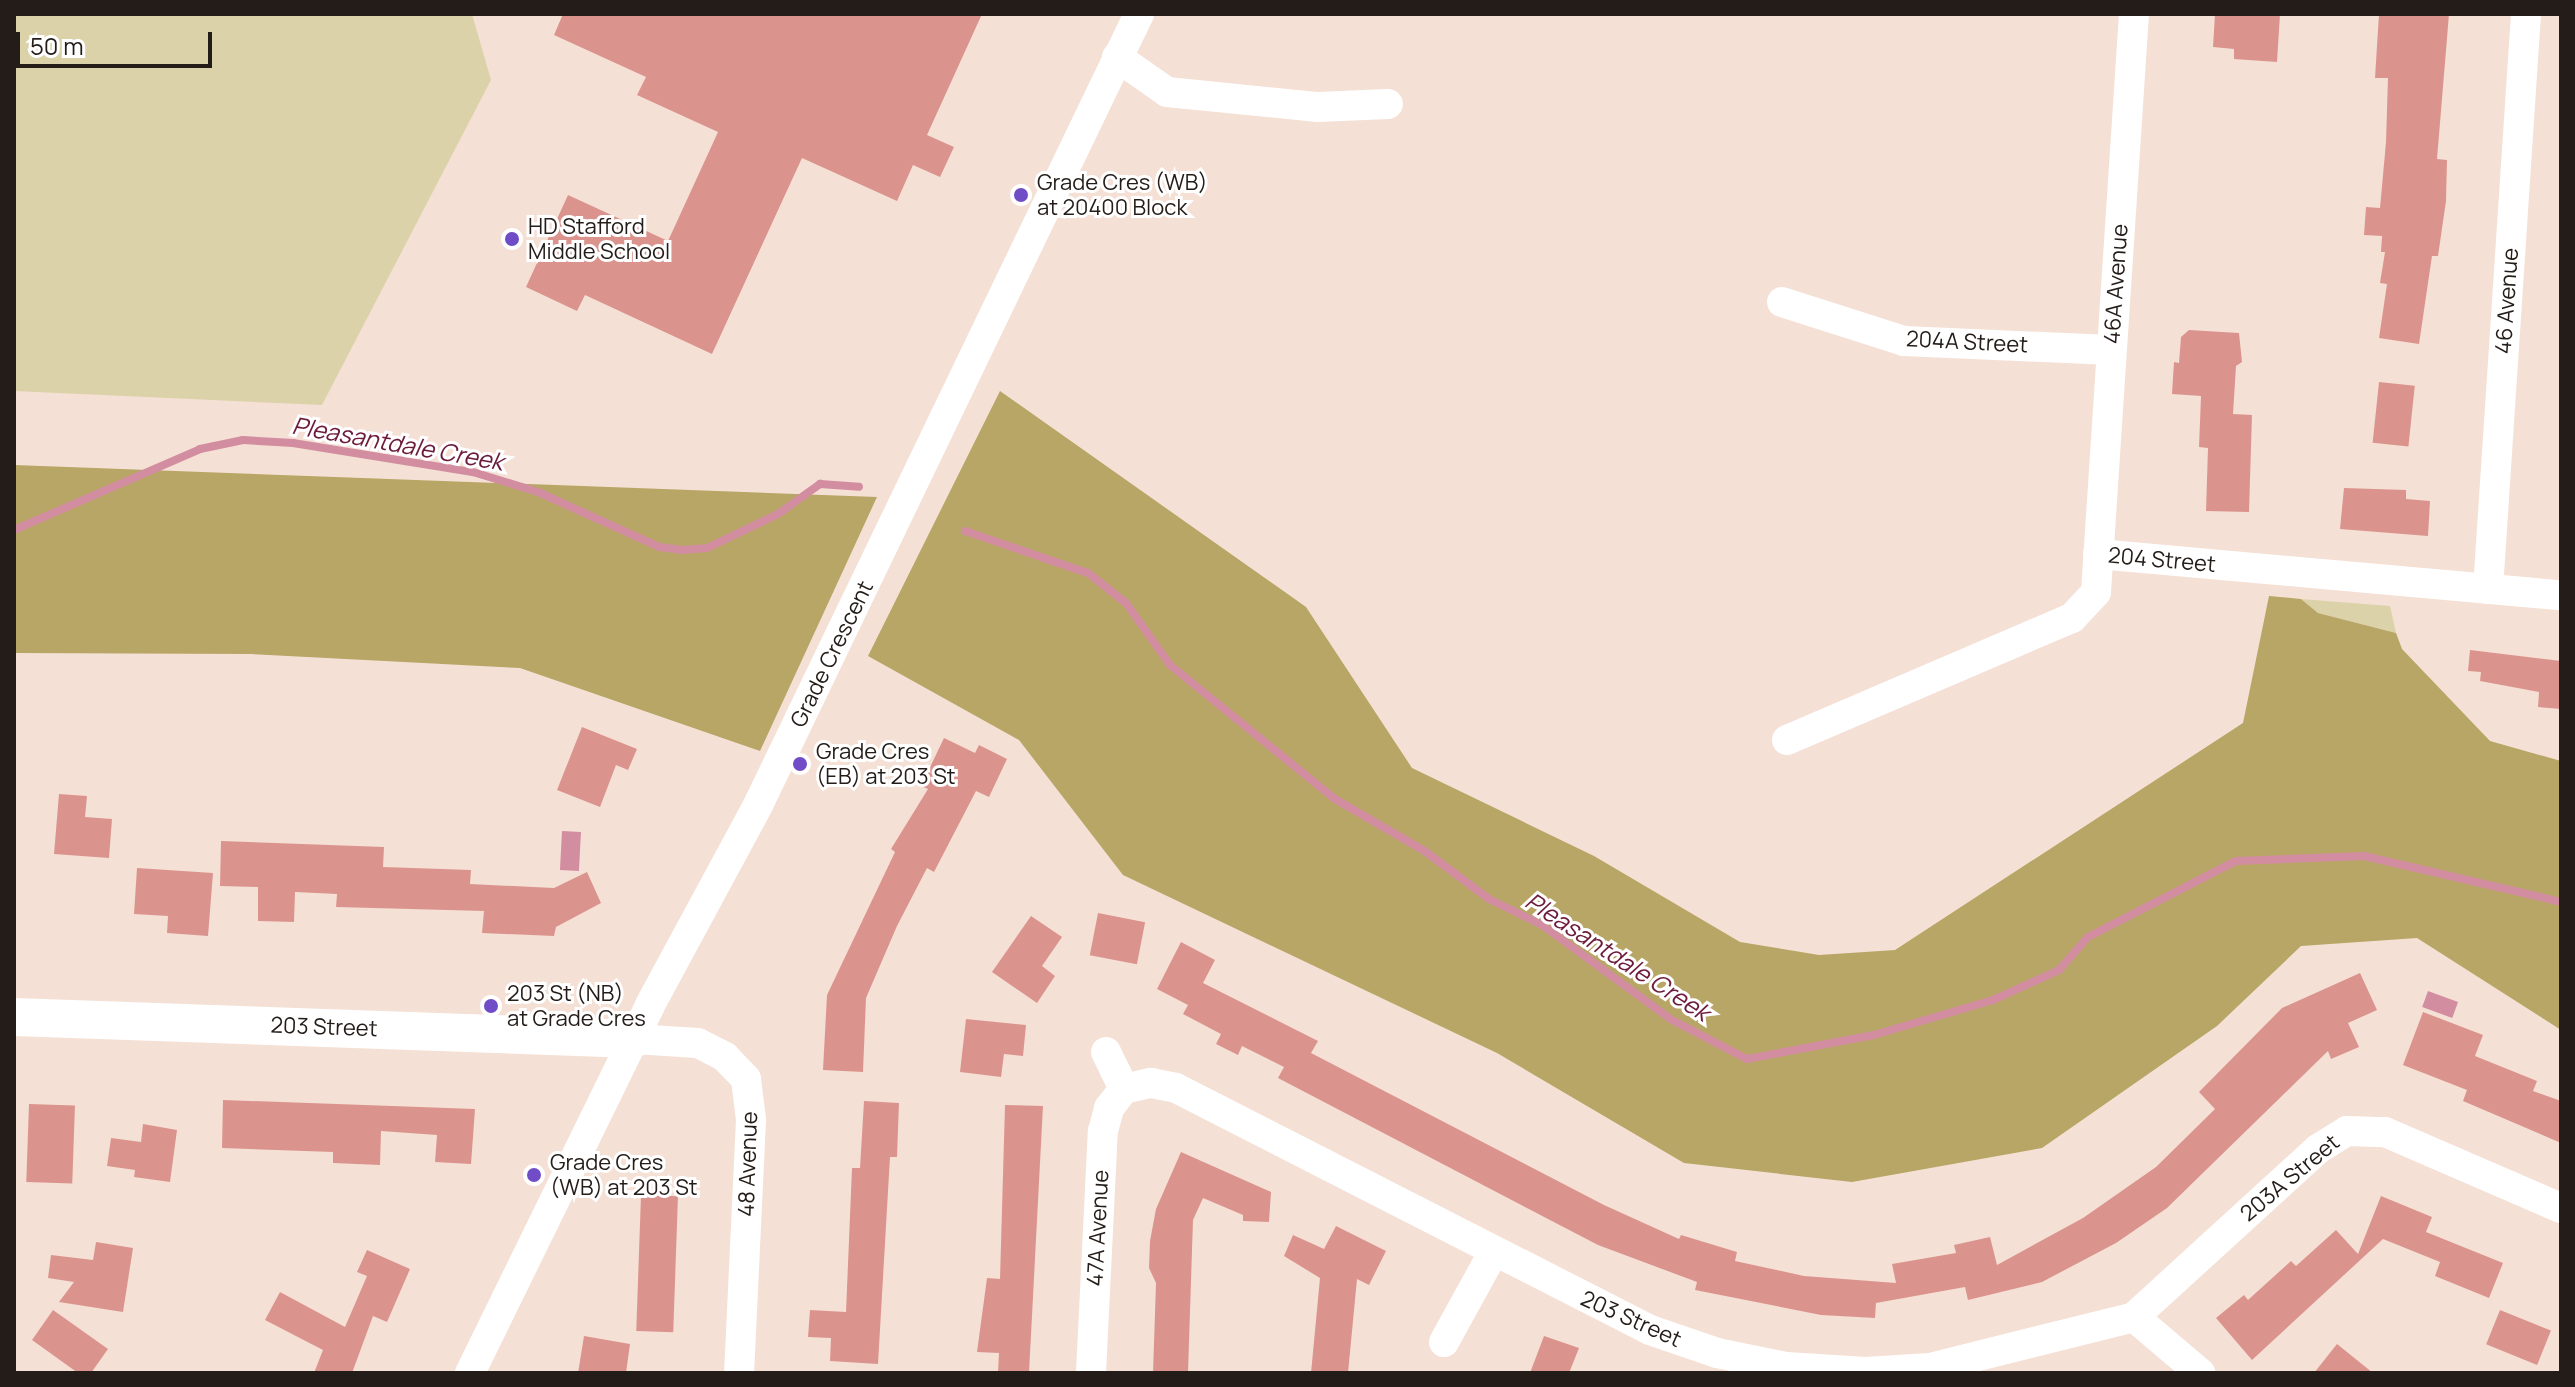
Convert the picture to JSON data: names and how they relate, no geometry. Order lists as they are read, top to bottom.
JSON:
{
  "streets": {
    "main road": ["203 Street"],
    "street": [
      "46A Avenue",
      "46 Avenue",
      "204A Street",
      "204 Street",
      "Grade Crescent",
      "48 Avenue",
      "203A Street",
      "47A Avenue"
    ]
  },
  "crossings": [
    ["46A Avenue", "204A Street"],
    ["46A Avenue", "204 Street"],
    ["46 Avenue", "204 Street"],
    ["Grade Crescent", "203 Street"],
    ["Grade Crescent", "48 Avenue"],
    ["203 Street", "48 Avenue"],
    ["203 Street", "203A Street"],
    ["203 Street", "47A Avenue"]
  ],
  "water": ["Pleasantdale Creek"],
  "places": [
    "Grade Cres (WB) at 20400 Block",
    "HD Stafford Middle School",
    "Grade Cres (EB) at 203 St",
    "203 St (NB) at Grade Cres",
    "Grade Cres (WB) at 203 St"
  ],
  "scale_bar": "50 m"
}
